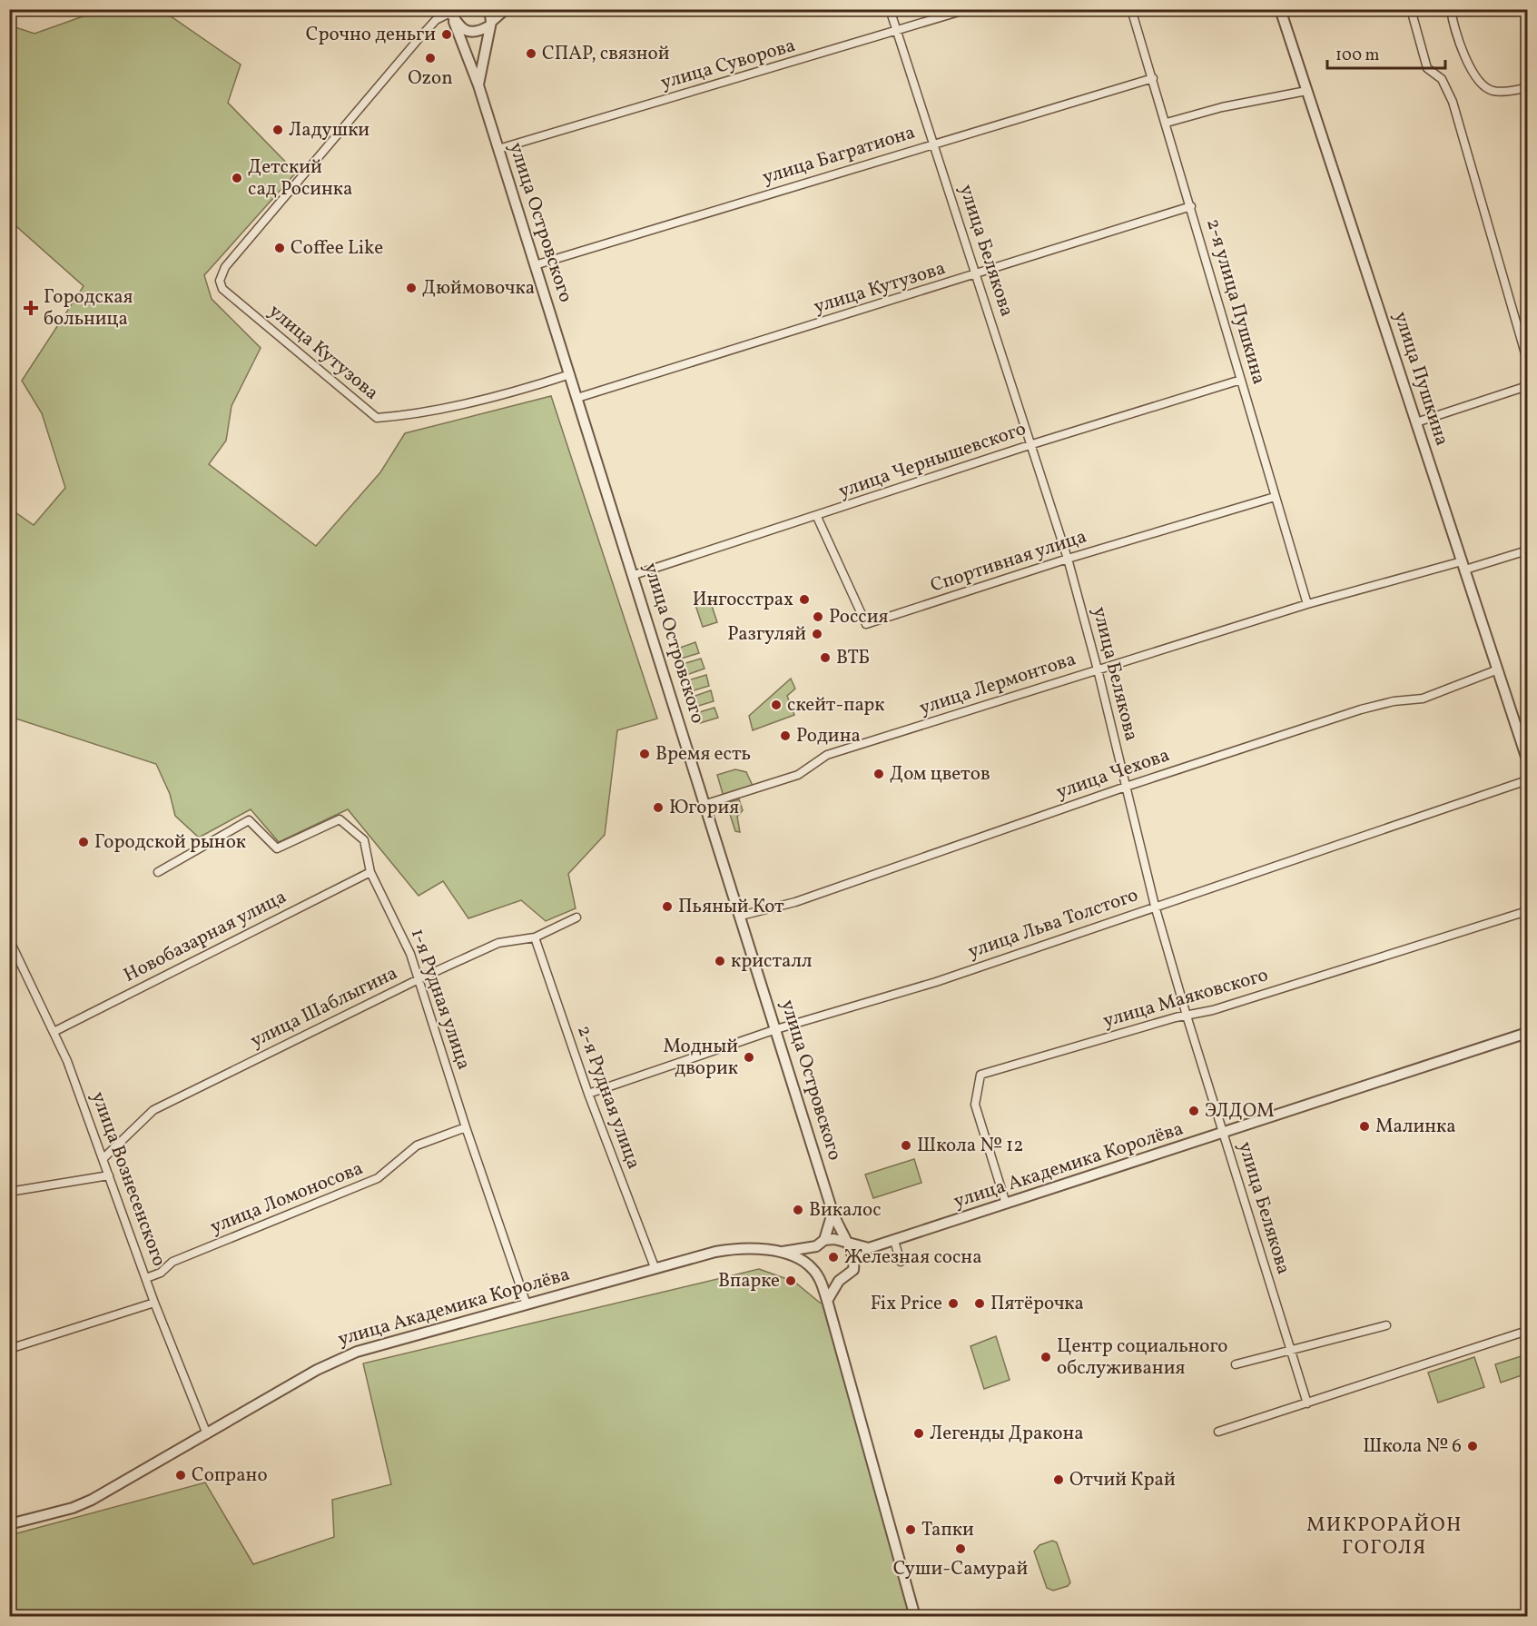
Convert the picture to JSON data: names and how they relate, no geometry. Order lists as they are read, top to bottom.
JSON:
{
  "streets": {
    "street": [
      "улица Суворова",
      "улица Багратиона",
      "улица Островского",
      "улица Белякова",
      "улица Кутузова",
      "2-я улица Пушкина",
      "улица Пушкина",
      "улица Чернышевского",
      "Спортивная улица",
      "улица Лермонтова",
      "улица Чехова",
      "улица Льва Толстого",
      "Новобазарная улица",
      "улица Маяковского",
      "1-я Рудная улица",
      "улица Шаблыгина",
      "2-я Рудная улица",
      "улица Академика Королёва",
      "улица Вознесенского",
      "улица Ломоносова"
    ]
  },
  "crossings": [
    ["улица Суворова", "улица Островского"],
    ["улица Суворова", "улица Белякова"],
    ["улица Багратиона", "улица Островского"],
    ["улица Багратиона", "улица Белякова"],
    ["улица Багратиона", "2-я улица Пушкина"],
    ["улица Островского", "улица Кутузова"],
    ["улица Островского", "улица Чернышевского"],
    ["улица Островского", "улица Лермонтова"],
    ["улица Островского", "улица Чехова"],
    ["улица Островского", "улица Льва Толстого"],
    ["улица Белякова", "улица Кутузова"],
    ["улица Белякова", "улица Чернышевского"],
    ["улица Белякова", "Спортивная улица"],
    ["улица Белякова", "улица Лермонтова"],
    ["улица Белякова", "улица Чехова"],
    ["улица Белякова", "улица Льва Толстого"],
    ["улица Белякова", "улица Маяковского"],
    ["улица Белякова", "улица Академика Королёва"],
    ["улица Кутузова", "2-я улица Пушкина"],
    ["2-я улица Пушкина", "улица Чернышевского"],
    ["2-я улица Пушкина", "Спортивная улица"],
    ["2-я улица Пушкина", "улица Лермонтова"],
    ["улица Пушкина", "улица Лермонтова"],
    ["улица Пушкина", "улица Чехова"],
    ["улица Чернышевского", "Спортивная улица"],
    ["улица Льва Толстого", "2-я Рудная улица"],
    ["Новобазарная улица", "1-я Рудная улица"],
    ["Новобазарная улица", "улица Вознесенского"],
    ["улица Маяковского", "улица Академика Королёва"],
    ["1-я Рудная улица", "улица Шаблыгина"],
    ["1-я Рудная улица", "улица Академика Королёва"],
    ["1-я Рудная улица", "улица Ломоносова"],
    ["улица Шаблыгина", "2-я Рудная улица"],
    ["улица Шаблыгина", "улица Вознесенского"],
    ["2-я Рудная улица", "улица Академика Королёва"],
    ["улица Академика Королёва", "улица Вознесенского"],
    ["улица Вознесенского", "улица Ломоносова"]
  ],
  "districts": ["МИКРОРАЙОН ГОГОЛЯ"],
  "places": {
    "other": [
      "Срочно деньги",
      "СПАР, связной",
      "Ozon",
      "Ладушки",
      "Детский сад Росинка",
      "Coffee Like",
      "Дюймовочка",
      "Ингосстрах",
      "Россия",
      "Разгуляй",
      "ВТБ",
      "скейт-парк",
      "Родина",
      "Время есть",
      "Дом цветов",
      "Югория",
      "Городской рынок",
      "Пьяный Кот",
      "кристалл",
      "Модный дворик",
      "ЭЛДОМ",
      "Малинка",
      "Школа № 12",
      "Викалос",
      "Железная сосна",
      "Впарке",
      "Fix Price",
      "Пятёрочка",
      "Центр социального обслуживания",
      "Легенды Дракона",
      "Школа № 6",
      "Сопрано",
      "Отчий Край",
      "Тапки",
      "Суши-Самурай"
    ],
    "health": ["Городская больница"]
  },
  "scale_bar": "100 m"
}
